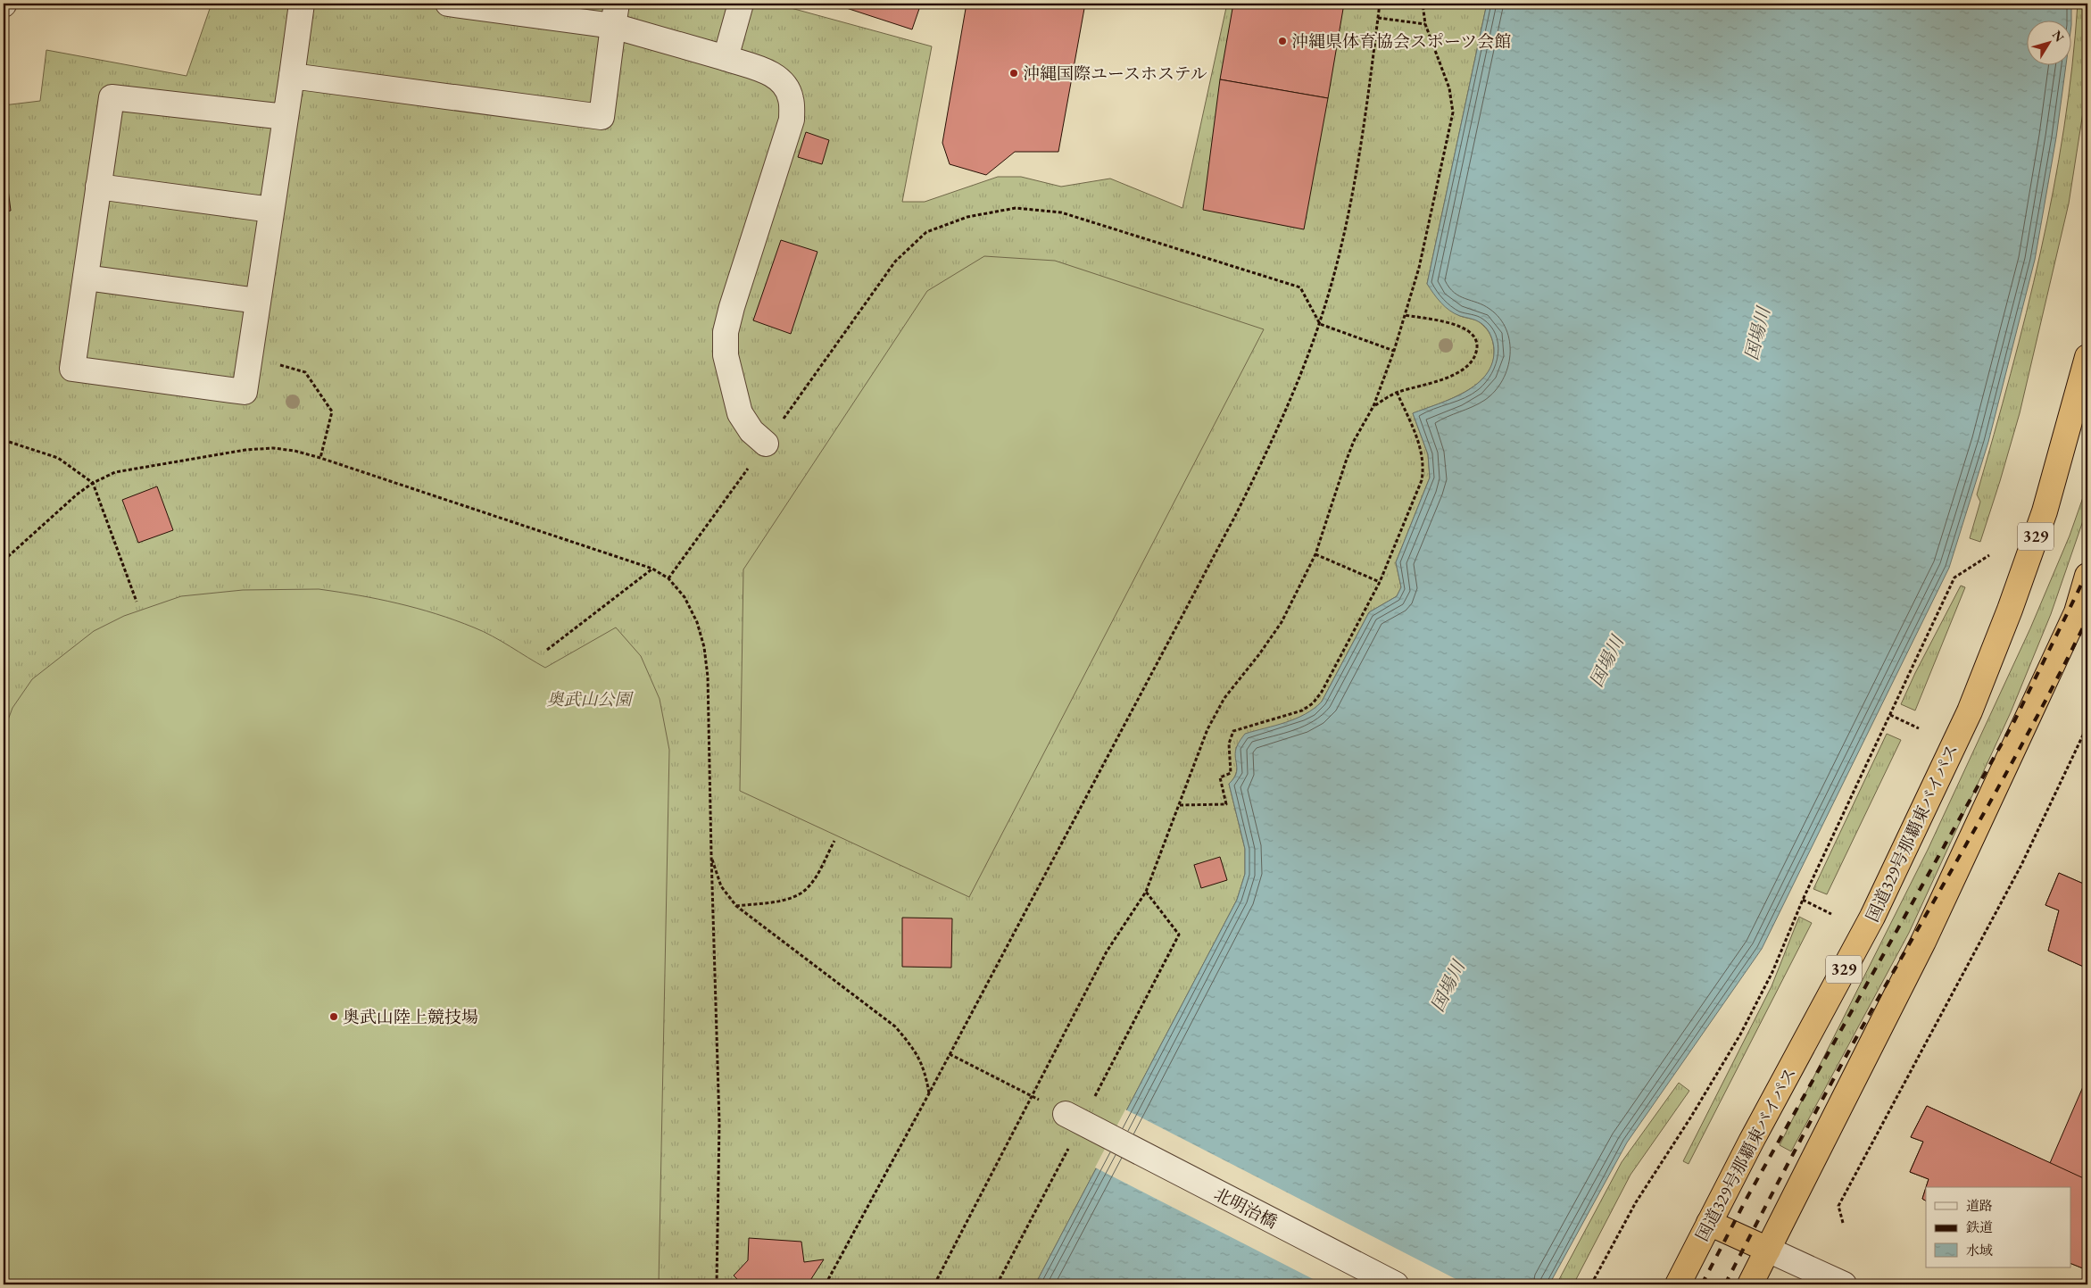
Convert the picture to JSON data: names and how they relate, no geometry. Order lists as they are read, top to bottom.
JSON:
{
  "streets": {
    "highway": ["329", "国道329号那覇東バイパス"],
    "street": ["北明治橋"]
  },
  "water": ["国場川"],
  "parks": ["奥武山公園"],
  "places": ["沖縄県体育協会スポーツ会館", "沖縄国際ユースホステル", "奥武山陸上競技場"],
  "legend": ["道路", "鉄道", "水域"],
  "north": "top right"
}
